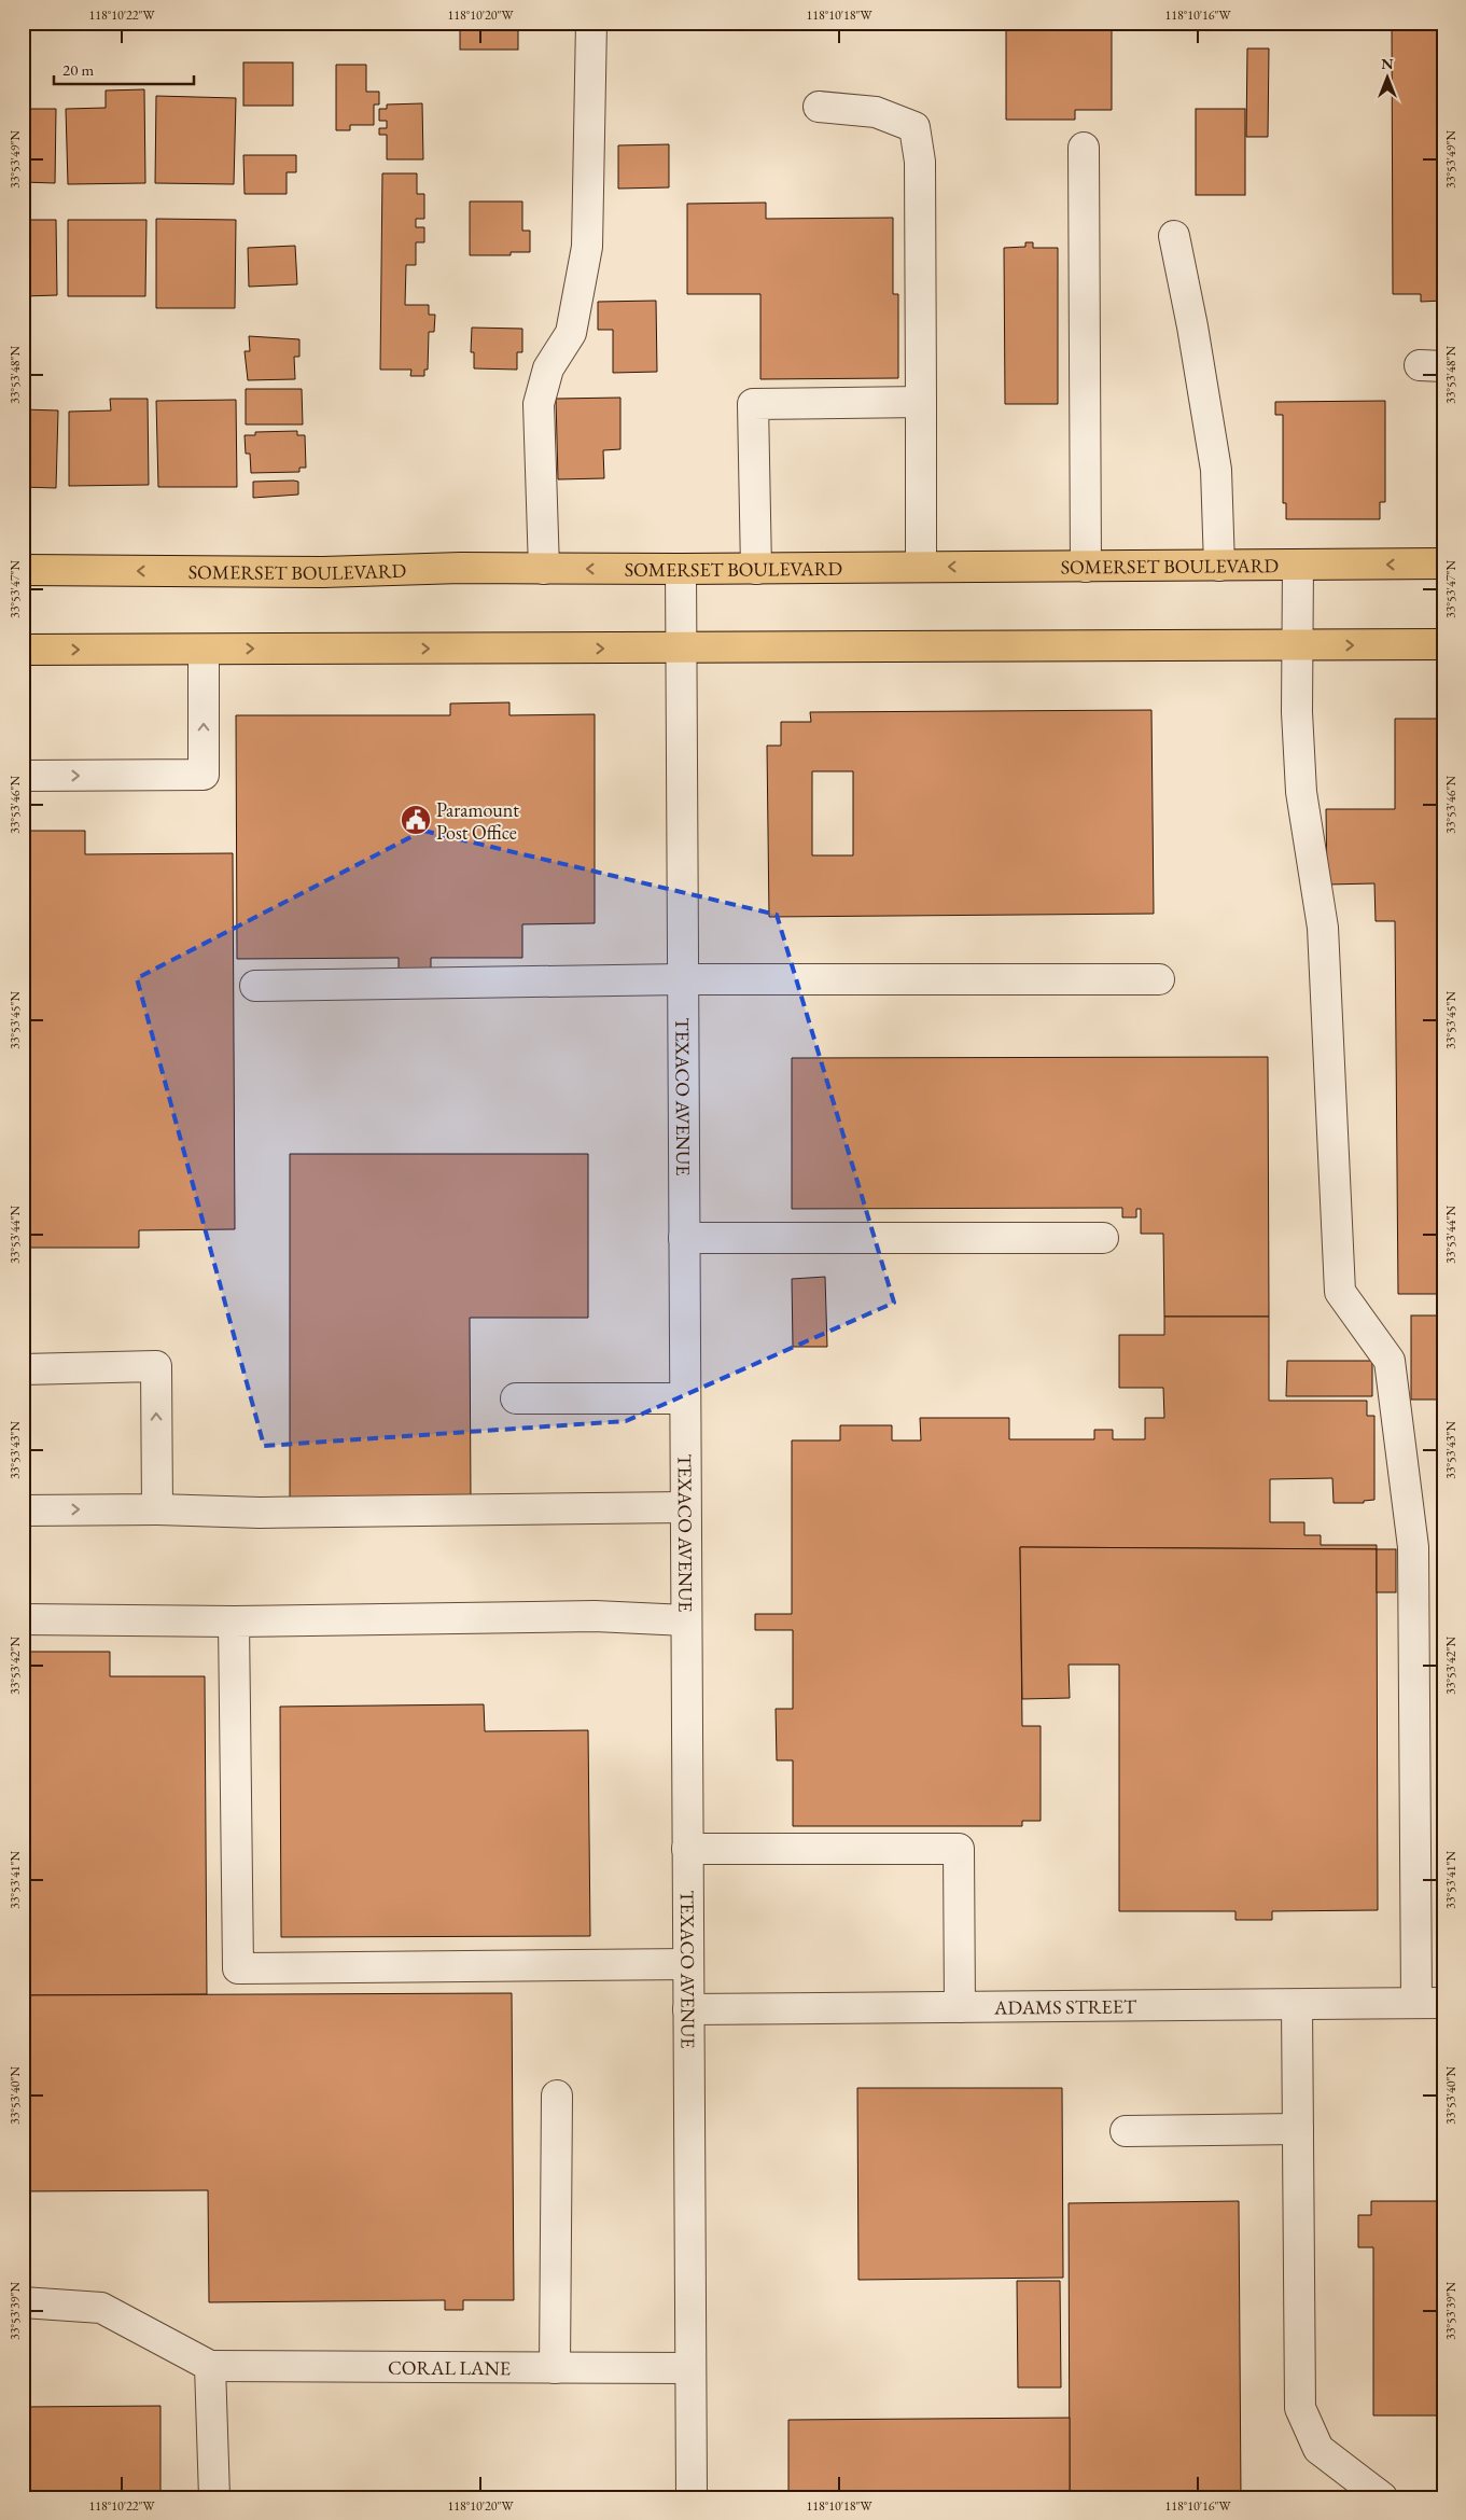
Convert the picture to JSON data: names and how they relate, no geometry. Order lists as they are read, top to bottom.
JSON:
{
  "streets": {
    "main road": ["SOMERSET BOULEVARD"],
    "street": ["TEXACO AVENUE", "ADAMS STREET", "CORAL LANE"]
  },
  "crossings": [
    ["SOMERSET BOULEVARD", "TEXACO AVENUE"],
    ["TEXACO AVENUE", "ADAMS STREET"],
    ["TEXACO AVENUE", "CORAL LANE"]
  ],
  "places": {
    "public building": ["Paramount Post Office"]
  },
  "scale_bar": "20 m",
  "north": "top",
  "coordinates": [
    "118°10'22\"W",
    "118°10'20\"W",
    "118°10'18\"W",
    "118°10'16\"W",
    "33°53'49\"N",
    "33°53'48\"N",
    "33°53'47\"N",
    "33°53'46\"N",
    "33°53'45\"N",
    "33°53'44\"N",
    "33°53'43\"N",
    "33°53'42\"N",
    "33°53'41\"N",
    "33°53'40\"N",
    "33°53'39\"N"
  ]
}
